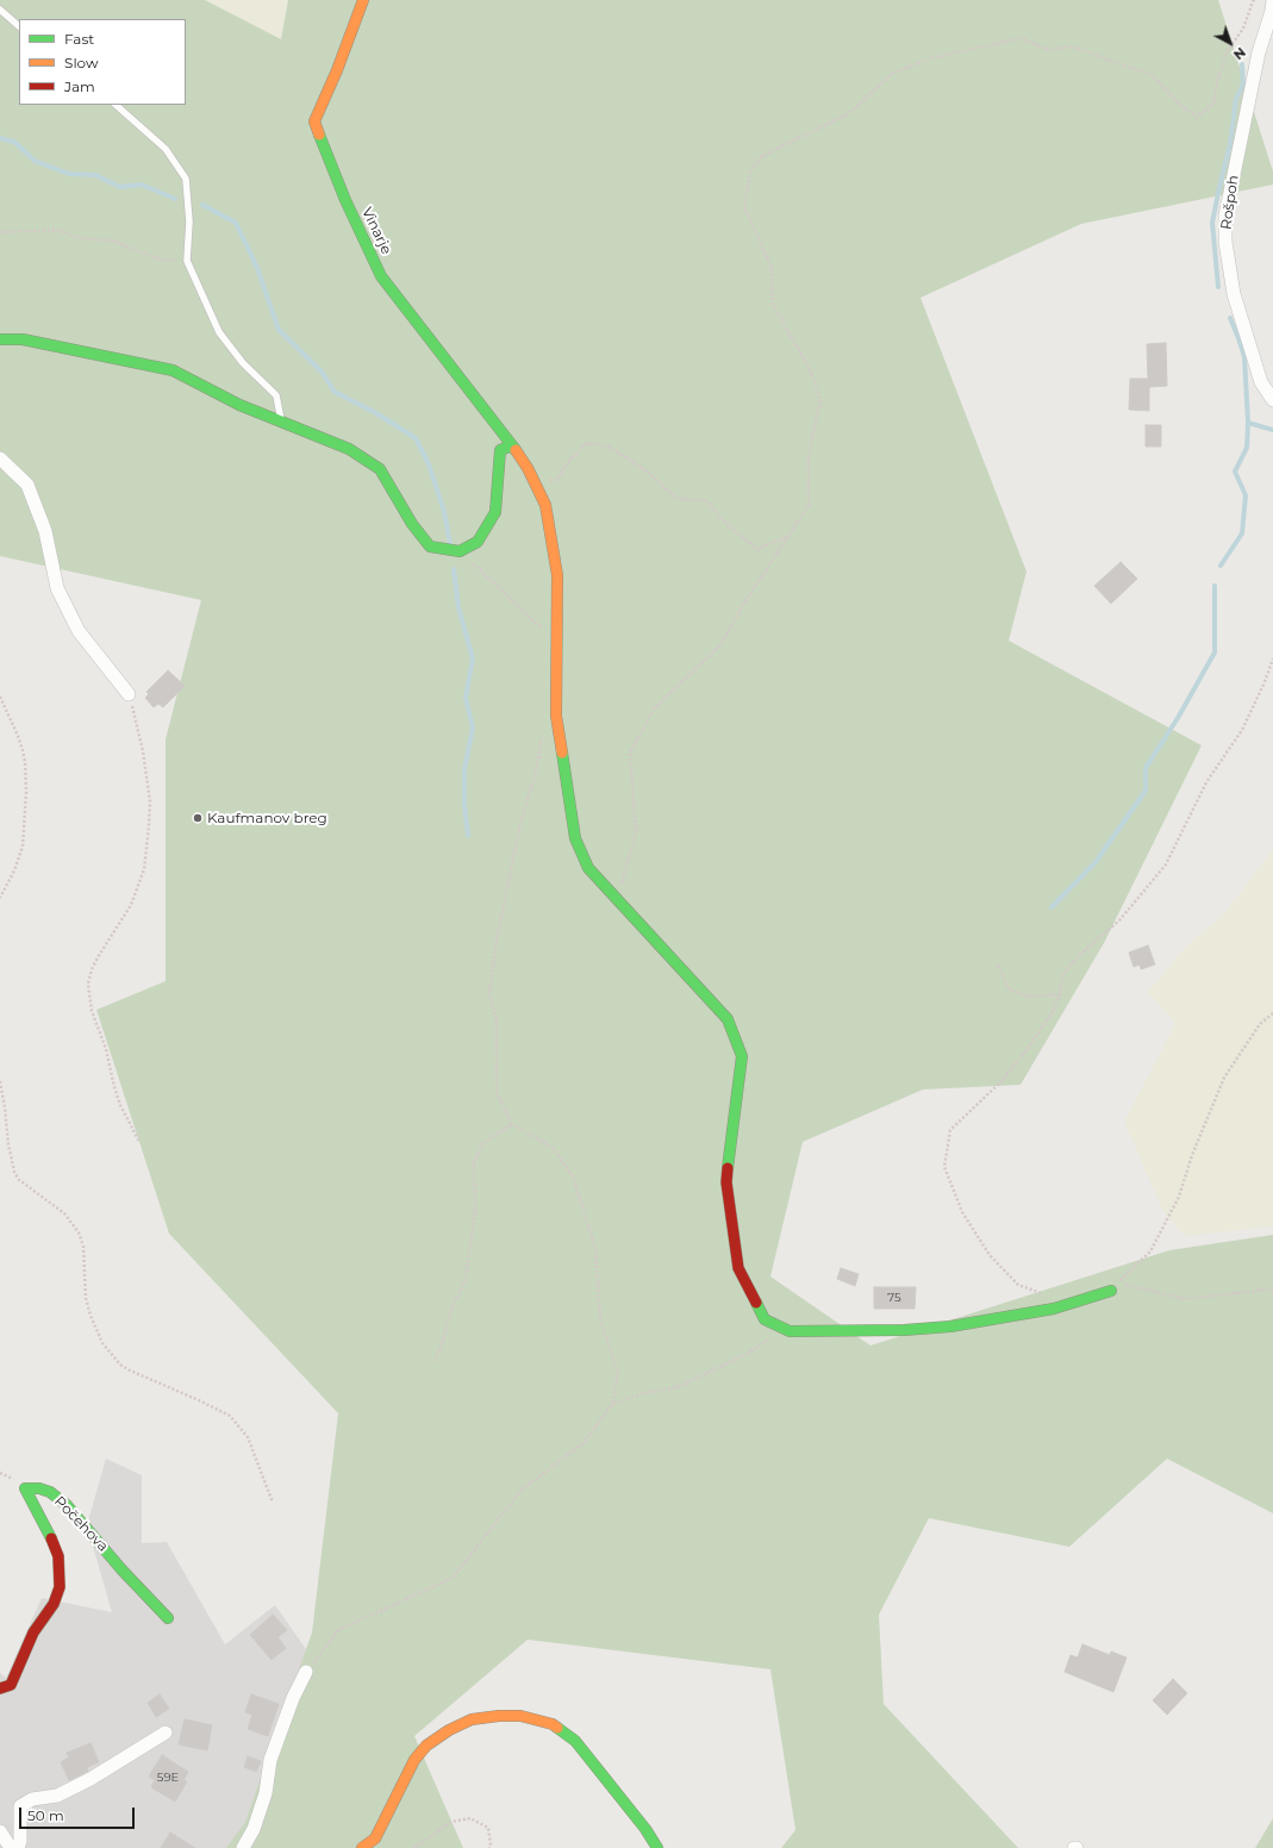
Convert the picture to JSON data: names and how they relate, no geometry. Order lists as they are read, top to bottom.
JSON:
{
  "streets": {
    "street": ["Rošpoh", "Vinarje", "Počehova"]
  },
  "places": ["Kaufmanov breg"],
  "house_numbers": ["75", "59E"],
  "legend": ["Fast", "Slow", "Jam"],
  "scale_bar": "50 m",
  "north": "bottom right"
}
